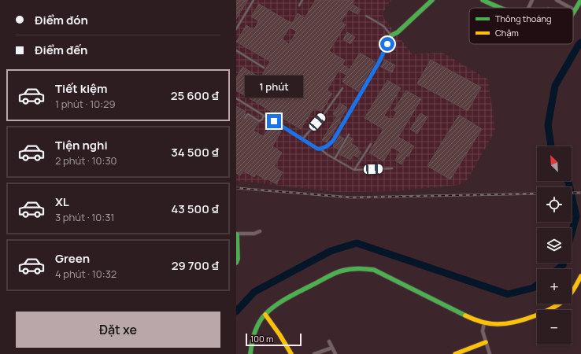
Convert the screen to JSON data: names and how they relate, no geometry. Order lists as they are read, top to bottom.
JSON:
{
  "legend": ["Thông thoáng", "Chậm"],
  "scale_bar": "100 m",
  "north": "top left",
  "page": {
    "banner": ["Điểm đón", "Điểm đến"],
    "list": [
      {
        "name": "Tiết kiệm",
        "note": "1 phút · 10:29",
        "value": "25 600 ₫"
      },
      {
        "name": "Tiện nghi",
        "note": "2 phút · 10:30",
        "value": "34 500 ₫"
      },
      {
        "name": "XL",
        "note": "3 phút · 10:31",
        "value": "43 500 ₫"
      },
      {
        "name": "Green",
        "note": "4 phút · 10:32",
        "value": "29 700 ₫"
      }
    ],
    "bubble": "1 phút",
    "map_buttons": ["+", "−"],
    "buttons": "Đặt xe",
    "scale": "100 m"
  }
}
